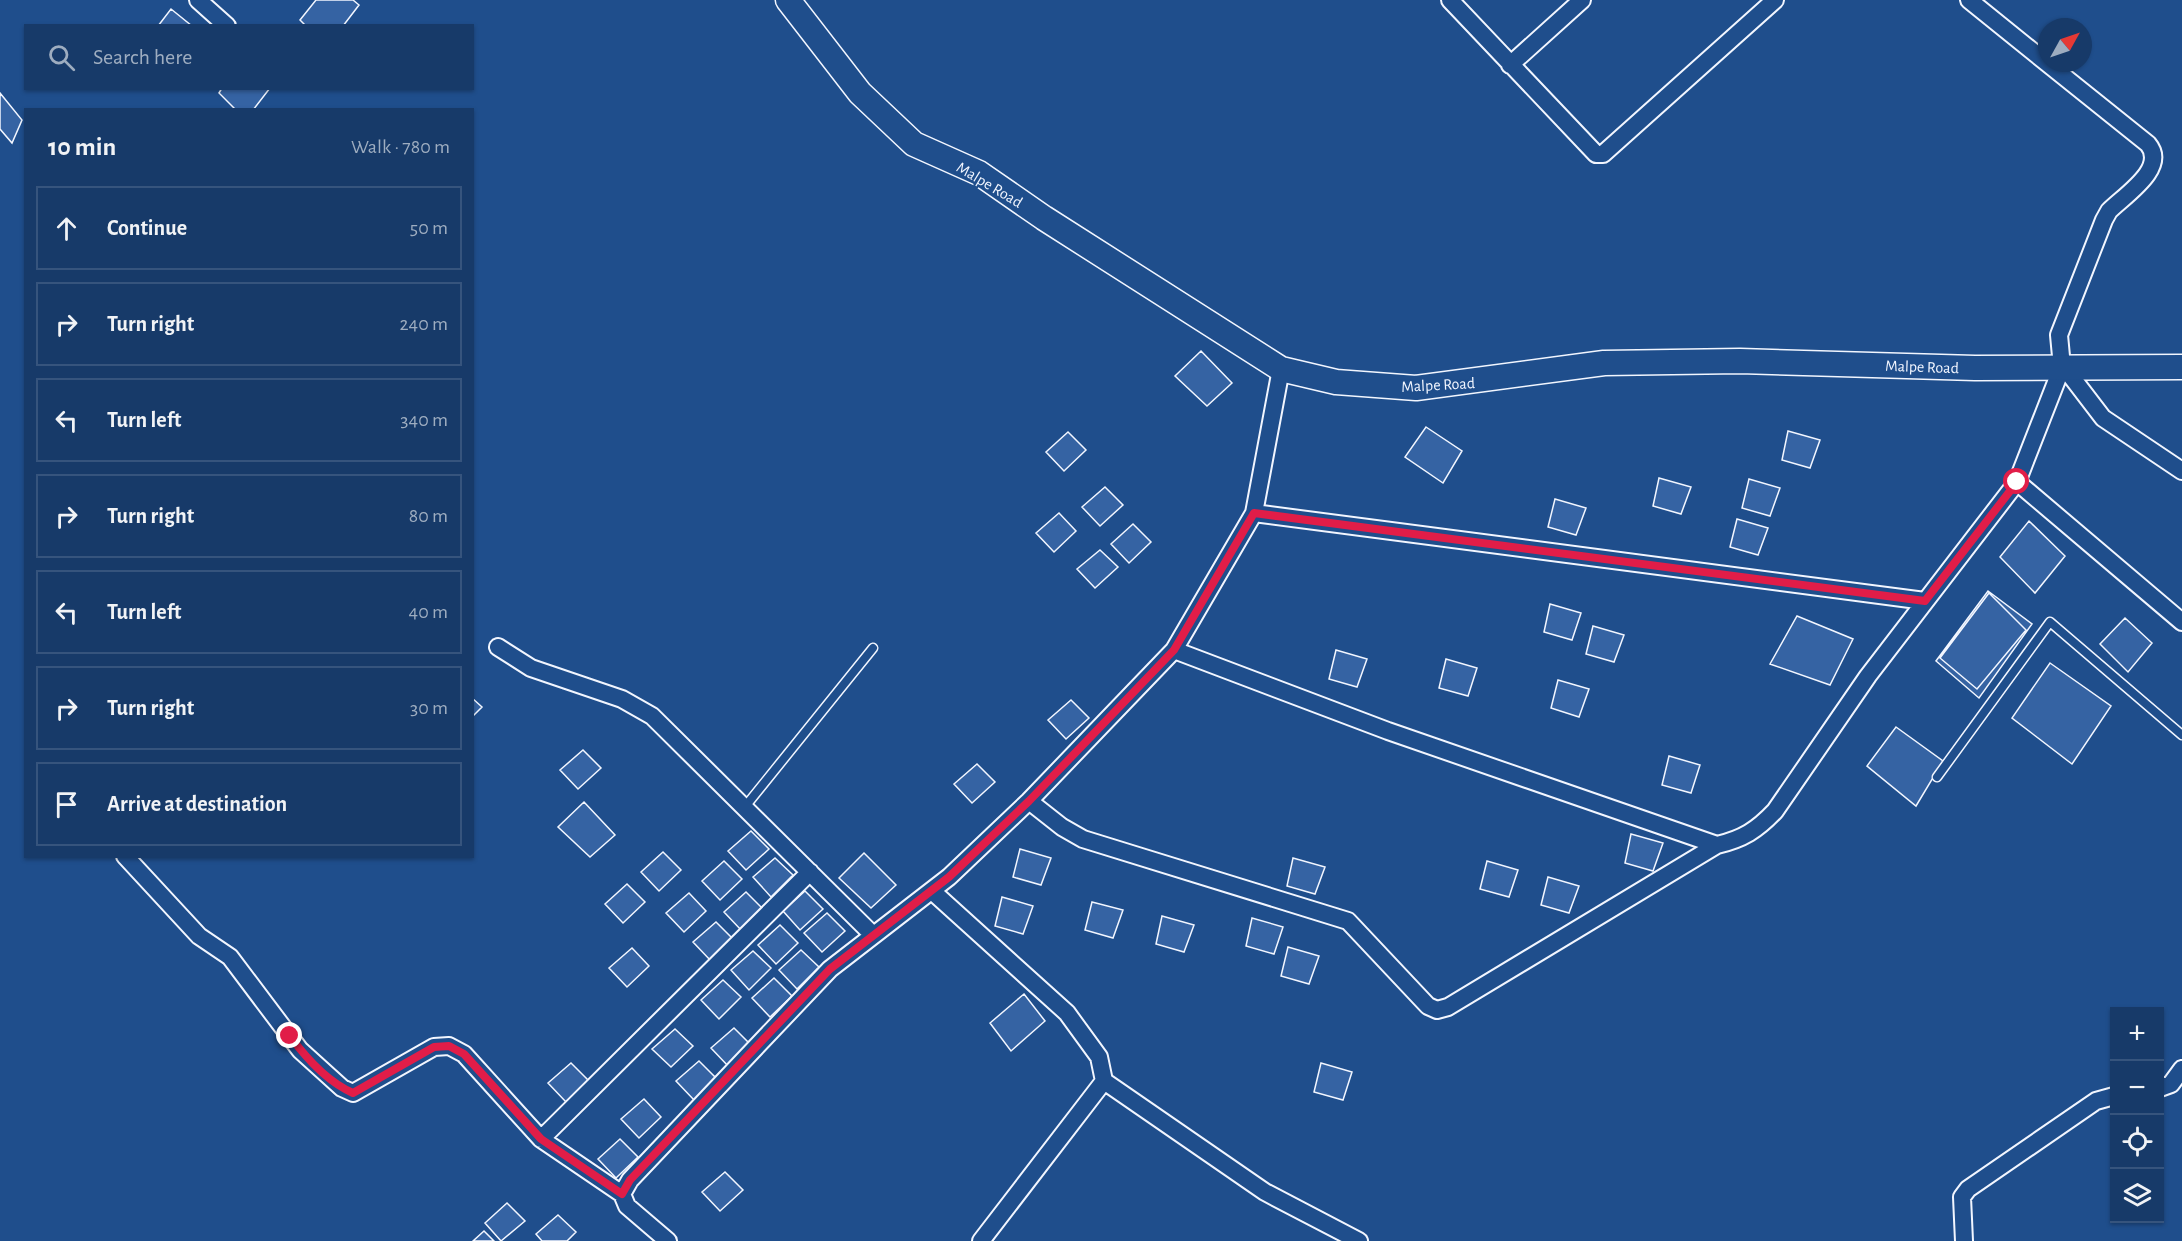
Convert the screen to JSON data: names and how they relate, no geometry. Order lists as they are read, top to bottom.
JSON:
{
  "streets": {
    "street": ["Malpe Road"]
  },
  "north": "top right",
  "page": {
    "search": "Search here",
    "heading": ["10 min", "Walk · 780 m"],
    "list": [
      ["Continue", "50 m"],
      ["Turn right", "240 m"],
      ["Turn left", "340 m"],
      ["Turn right", "80 m"],
      ["Turn left", "40 m"],
      ["Turn right", "30 m"],
      "Arrive at destination"
    ],
    "map_buttons": ["+", "−"]
  }
}
